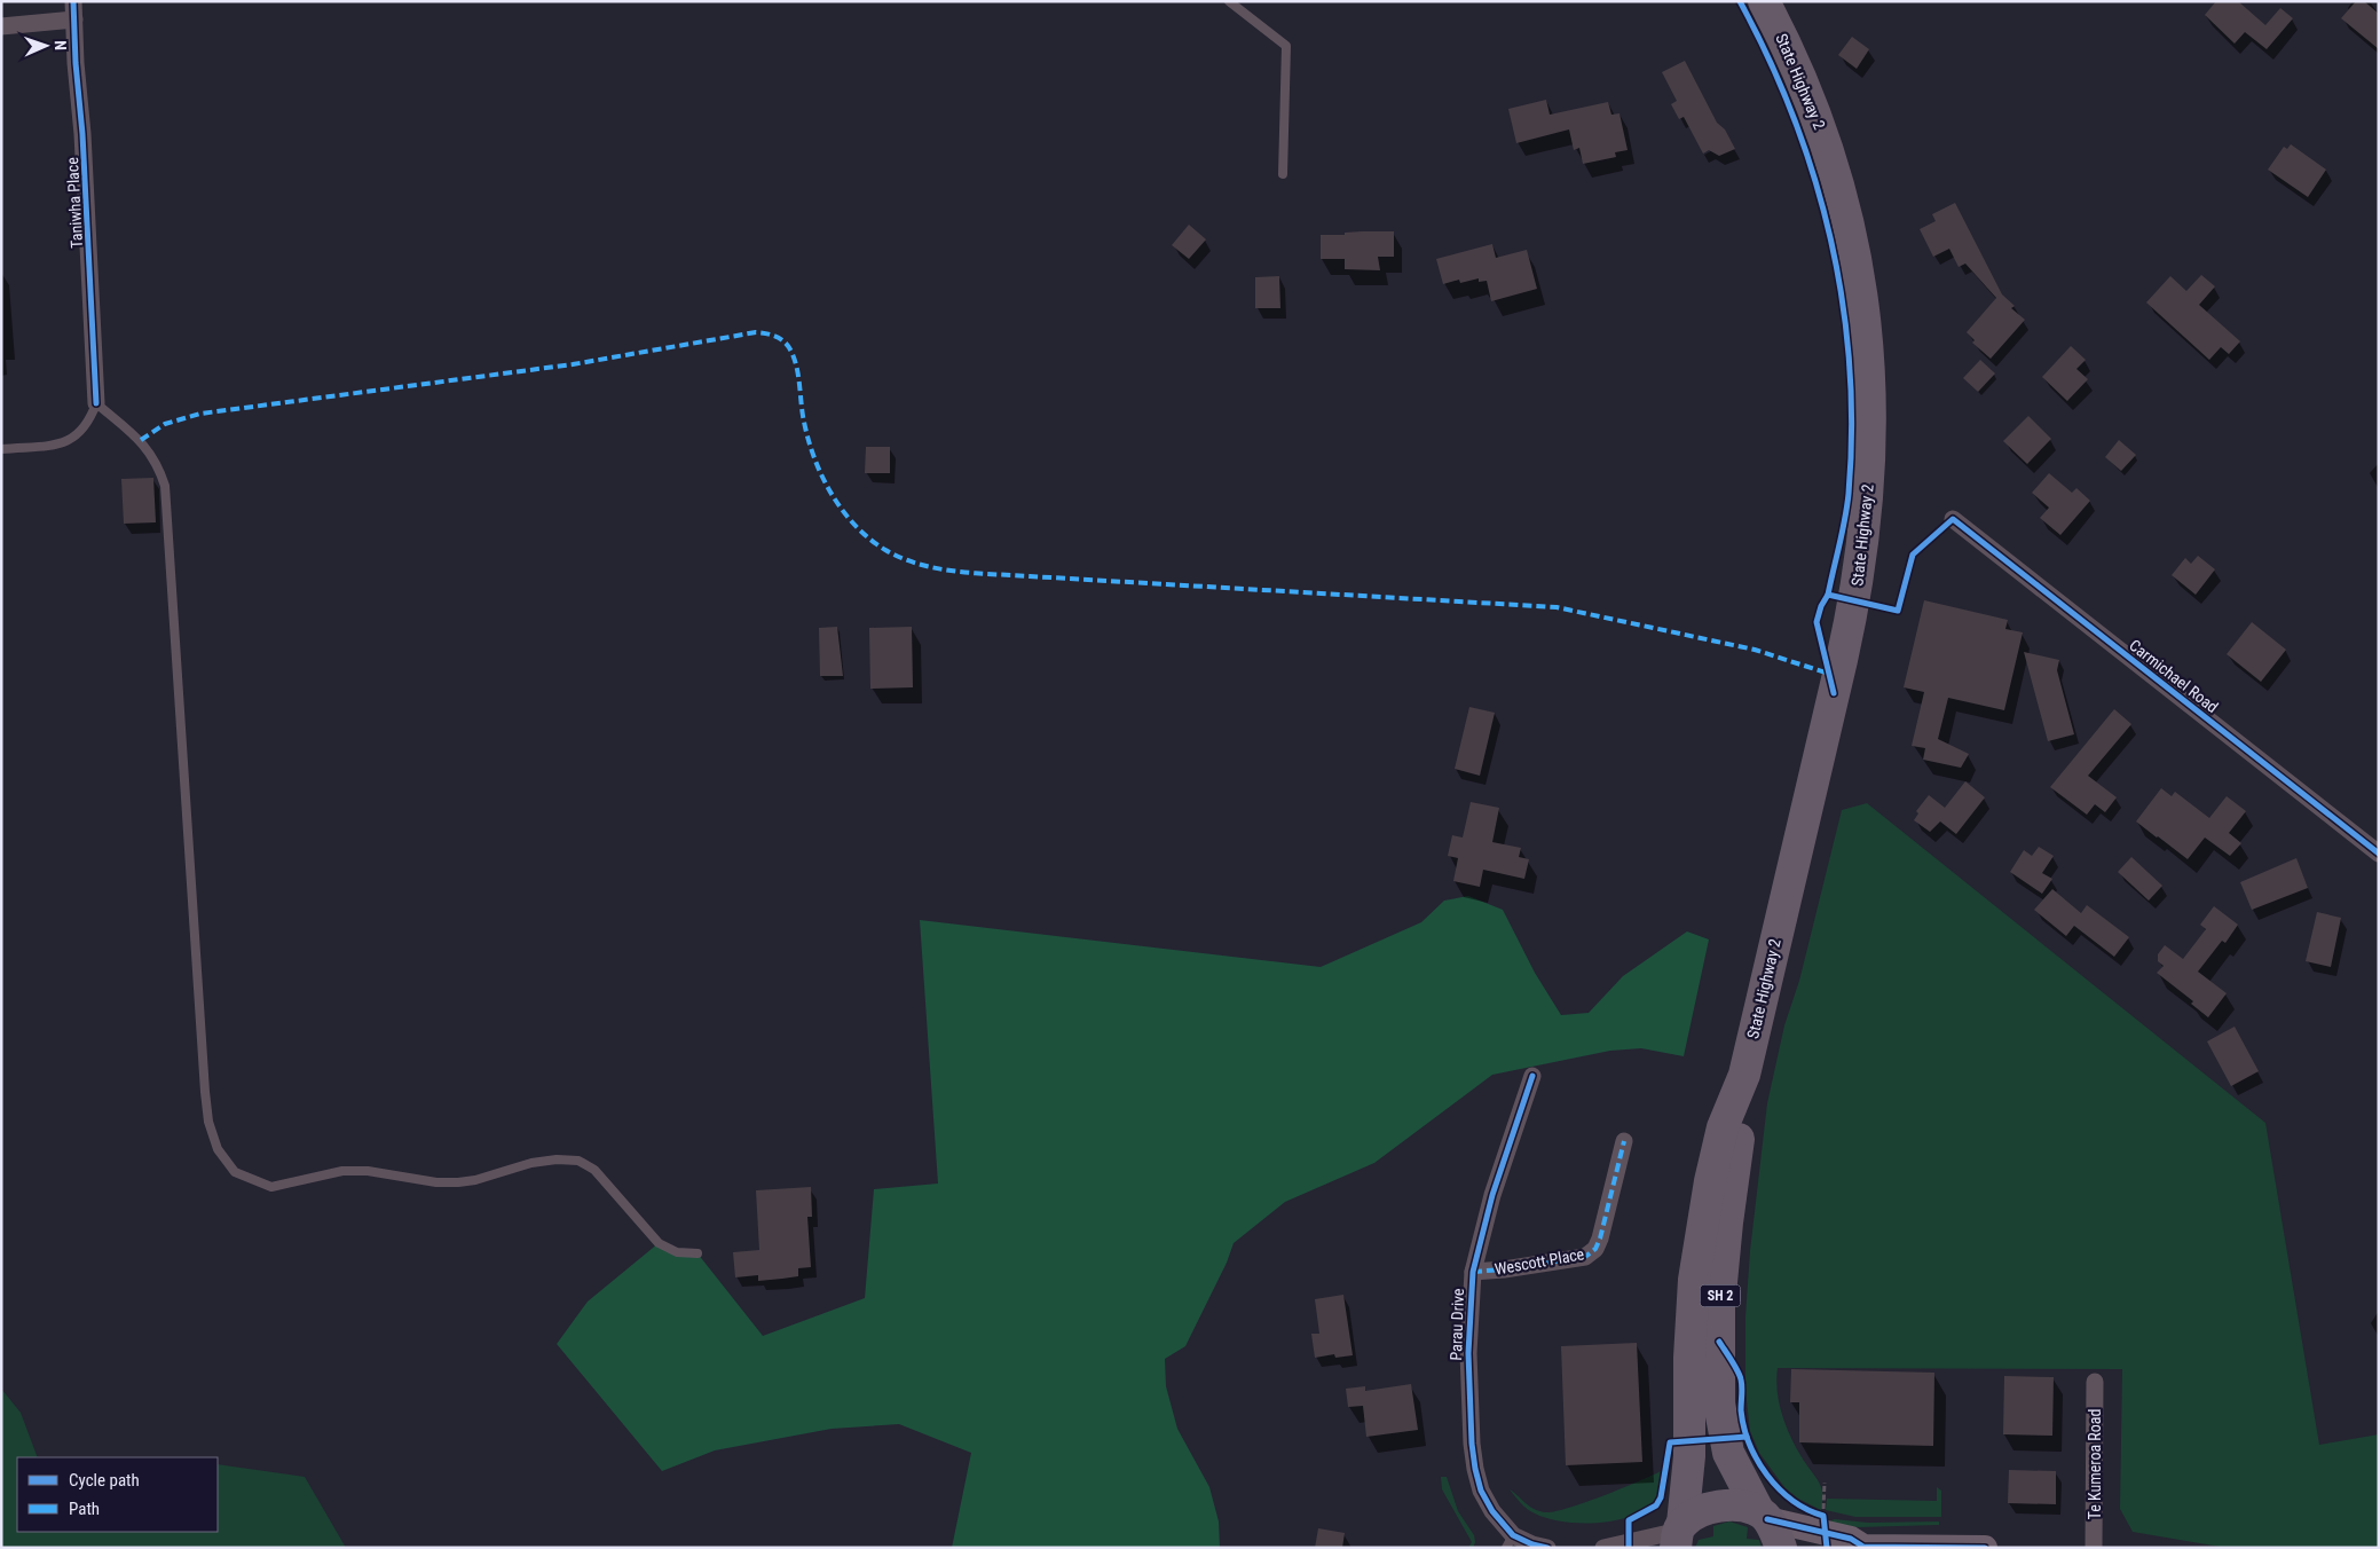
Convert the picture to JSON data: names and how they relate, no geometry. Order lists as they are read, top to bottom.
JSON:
{
  "streets": {
    "highway": ["State Highway 2", "SH 2"],
    "street": [
      "Taniwha Place",
      "Carmichael Road",
      "Wescott Place",
      "Parau Drive",
      "Te Kumeroa Road"
    ]
  },
  "crossings": [
    ["State Highway 2", "SH 2"],
    ["Wescott Place", "Parau Drive"]
  ],
  "legend": ["Cycle path", "Path"],
  "north": "right"
}
